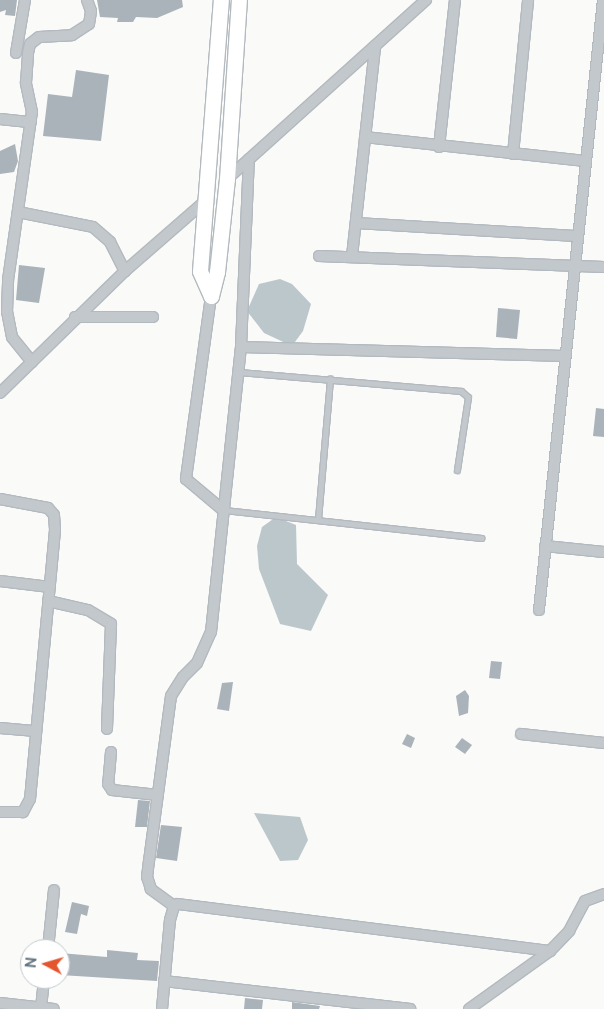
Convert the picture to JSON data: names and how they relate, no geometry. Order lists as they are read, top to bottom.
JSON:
{
  "north": "left"
}
